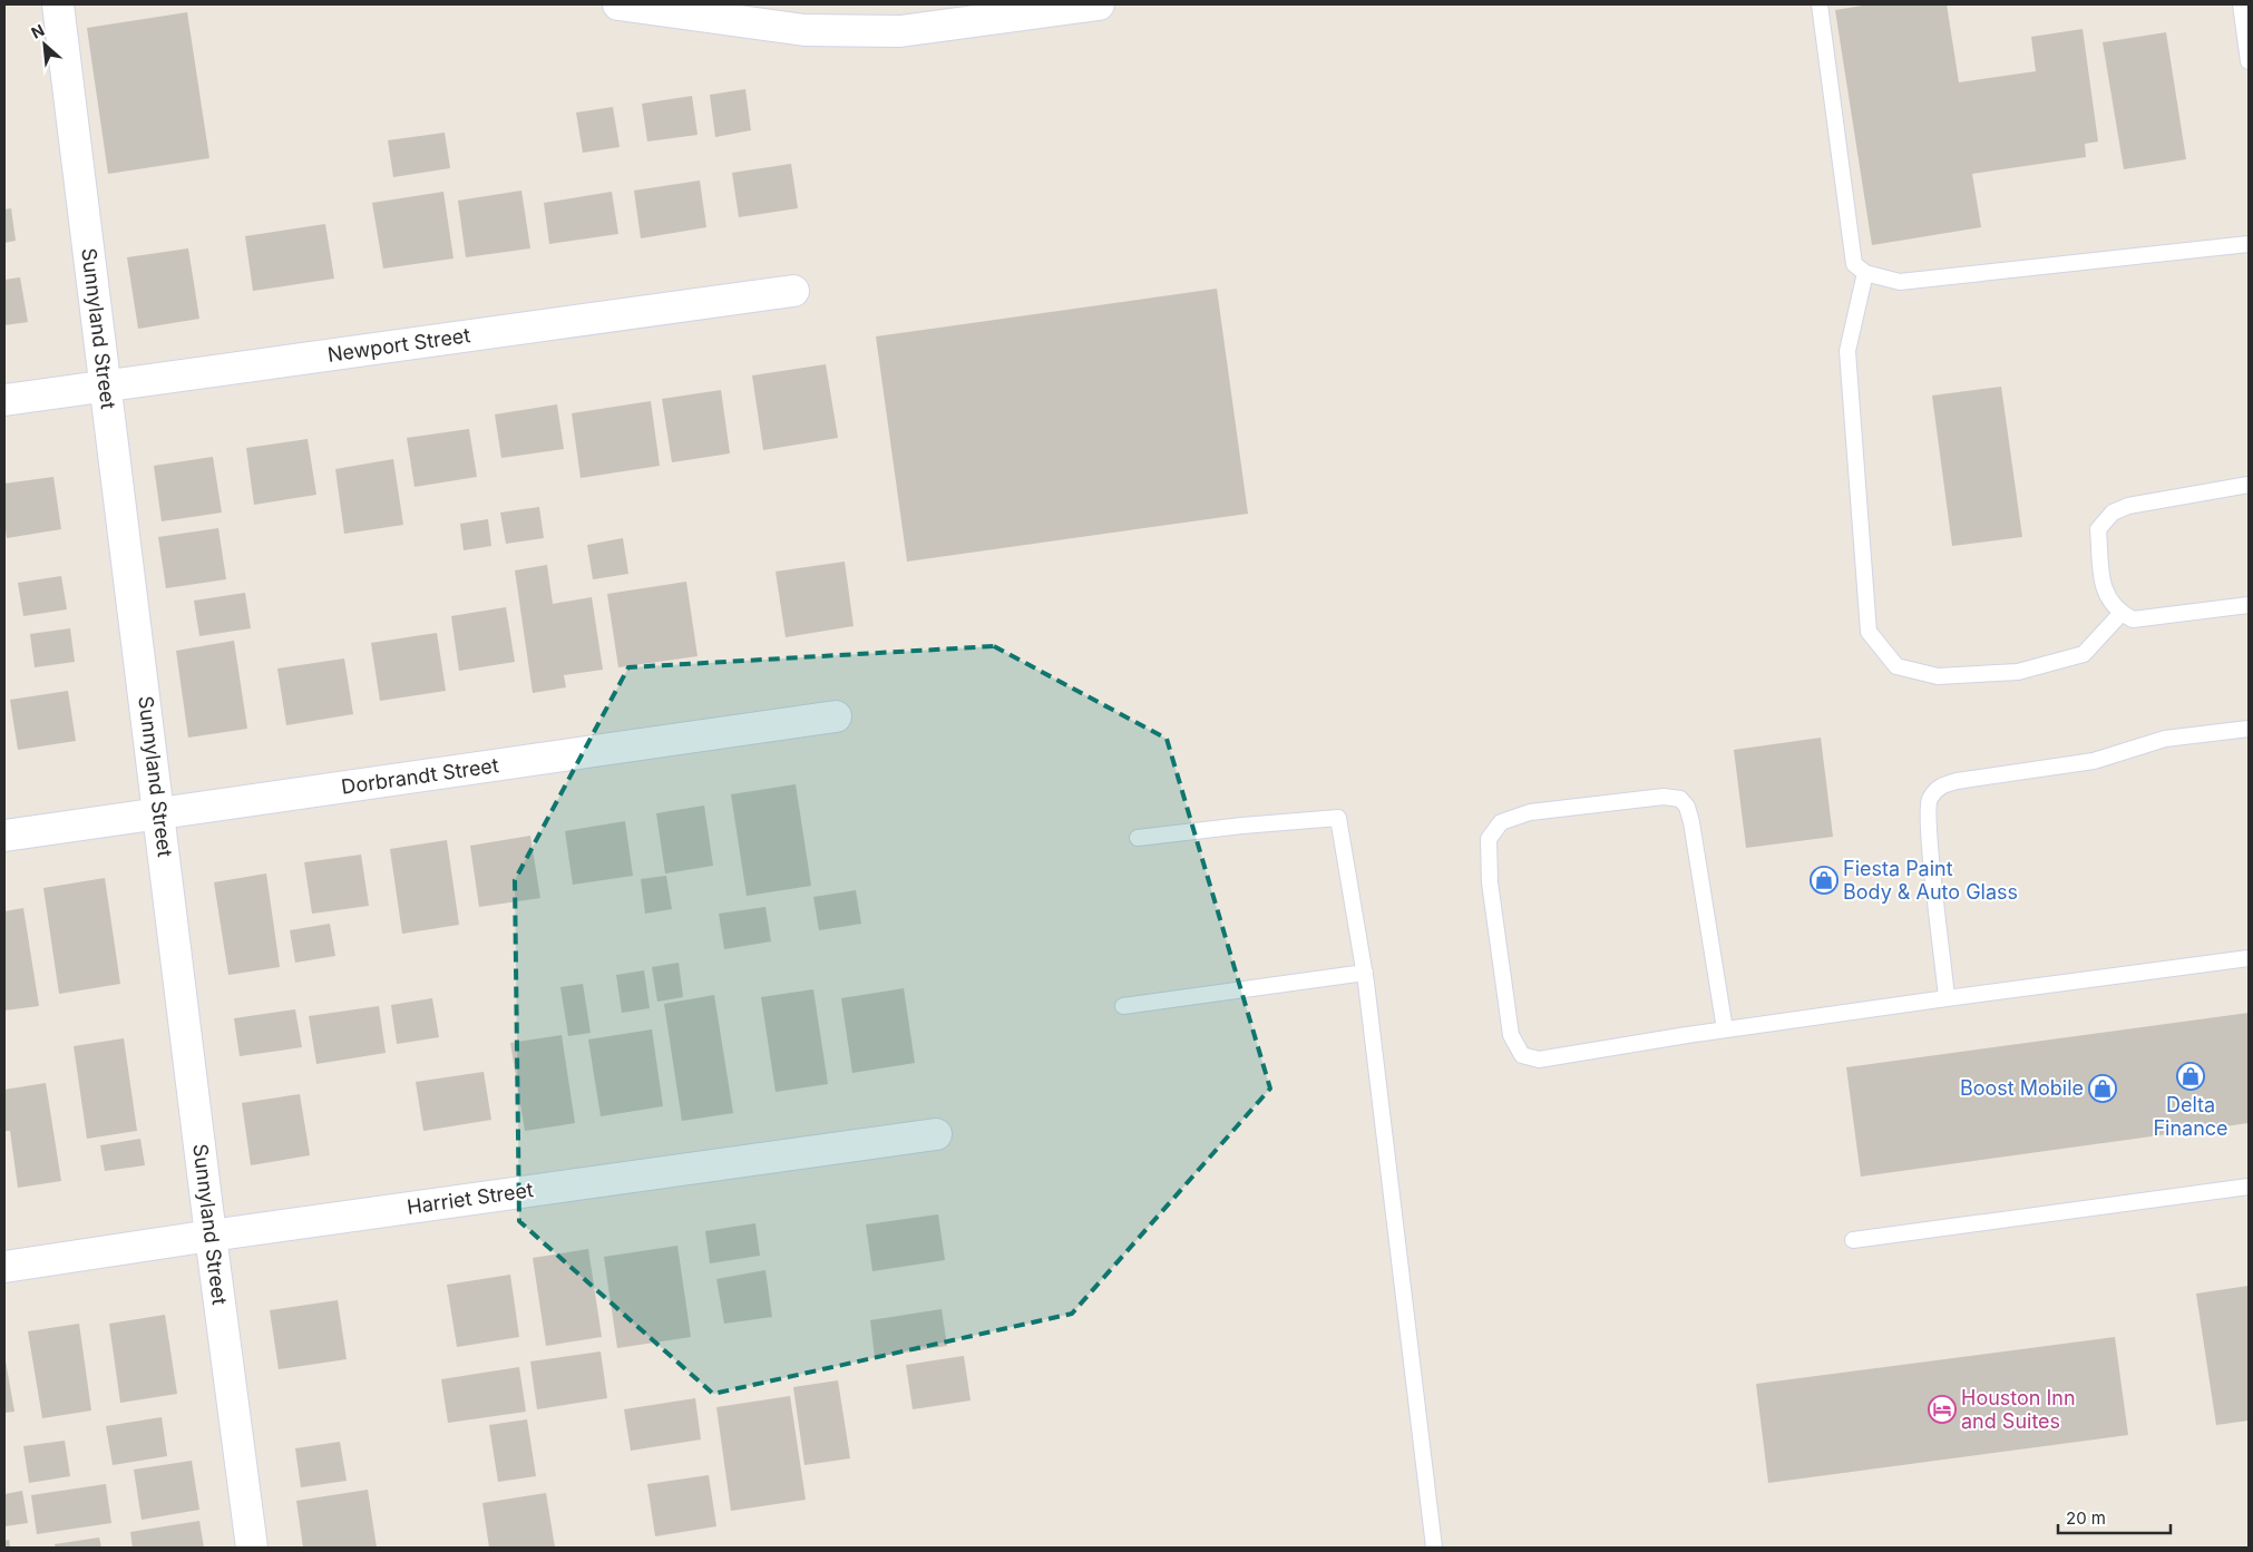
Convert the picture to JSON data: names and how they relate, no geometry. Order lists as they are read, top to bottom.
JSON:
{
  "streets": {
    "street": [
      "Sunnyland Street",
      "Newport Street",
      "Dorbrandt Street",
      "Harriet Street"
    ]
  },
  "crossings": [
    ["Sunnyland Street", "Newport Street"],
    ["Sunnyland Street", "Dorbrandt Street"],
    ["Sunnyland Street", "Harriet Street"]
  ],
  "places": {
    "shop": ["Fiesta Paint Body & Auto Glass", "Delta Finance", "Boost Mobile"],
    "hotel": ["Houston Inn and Suites"]
  },
  "scale_bar": "20 m",
  "north": "top left"
}
